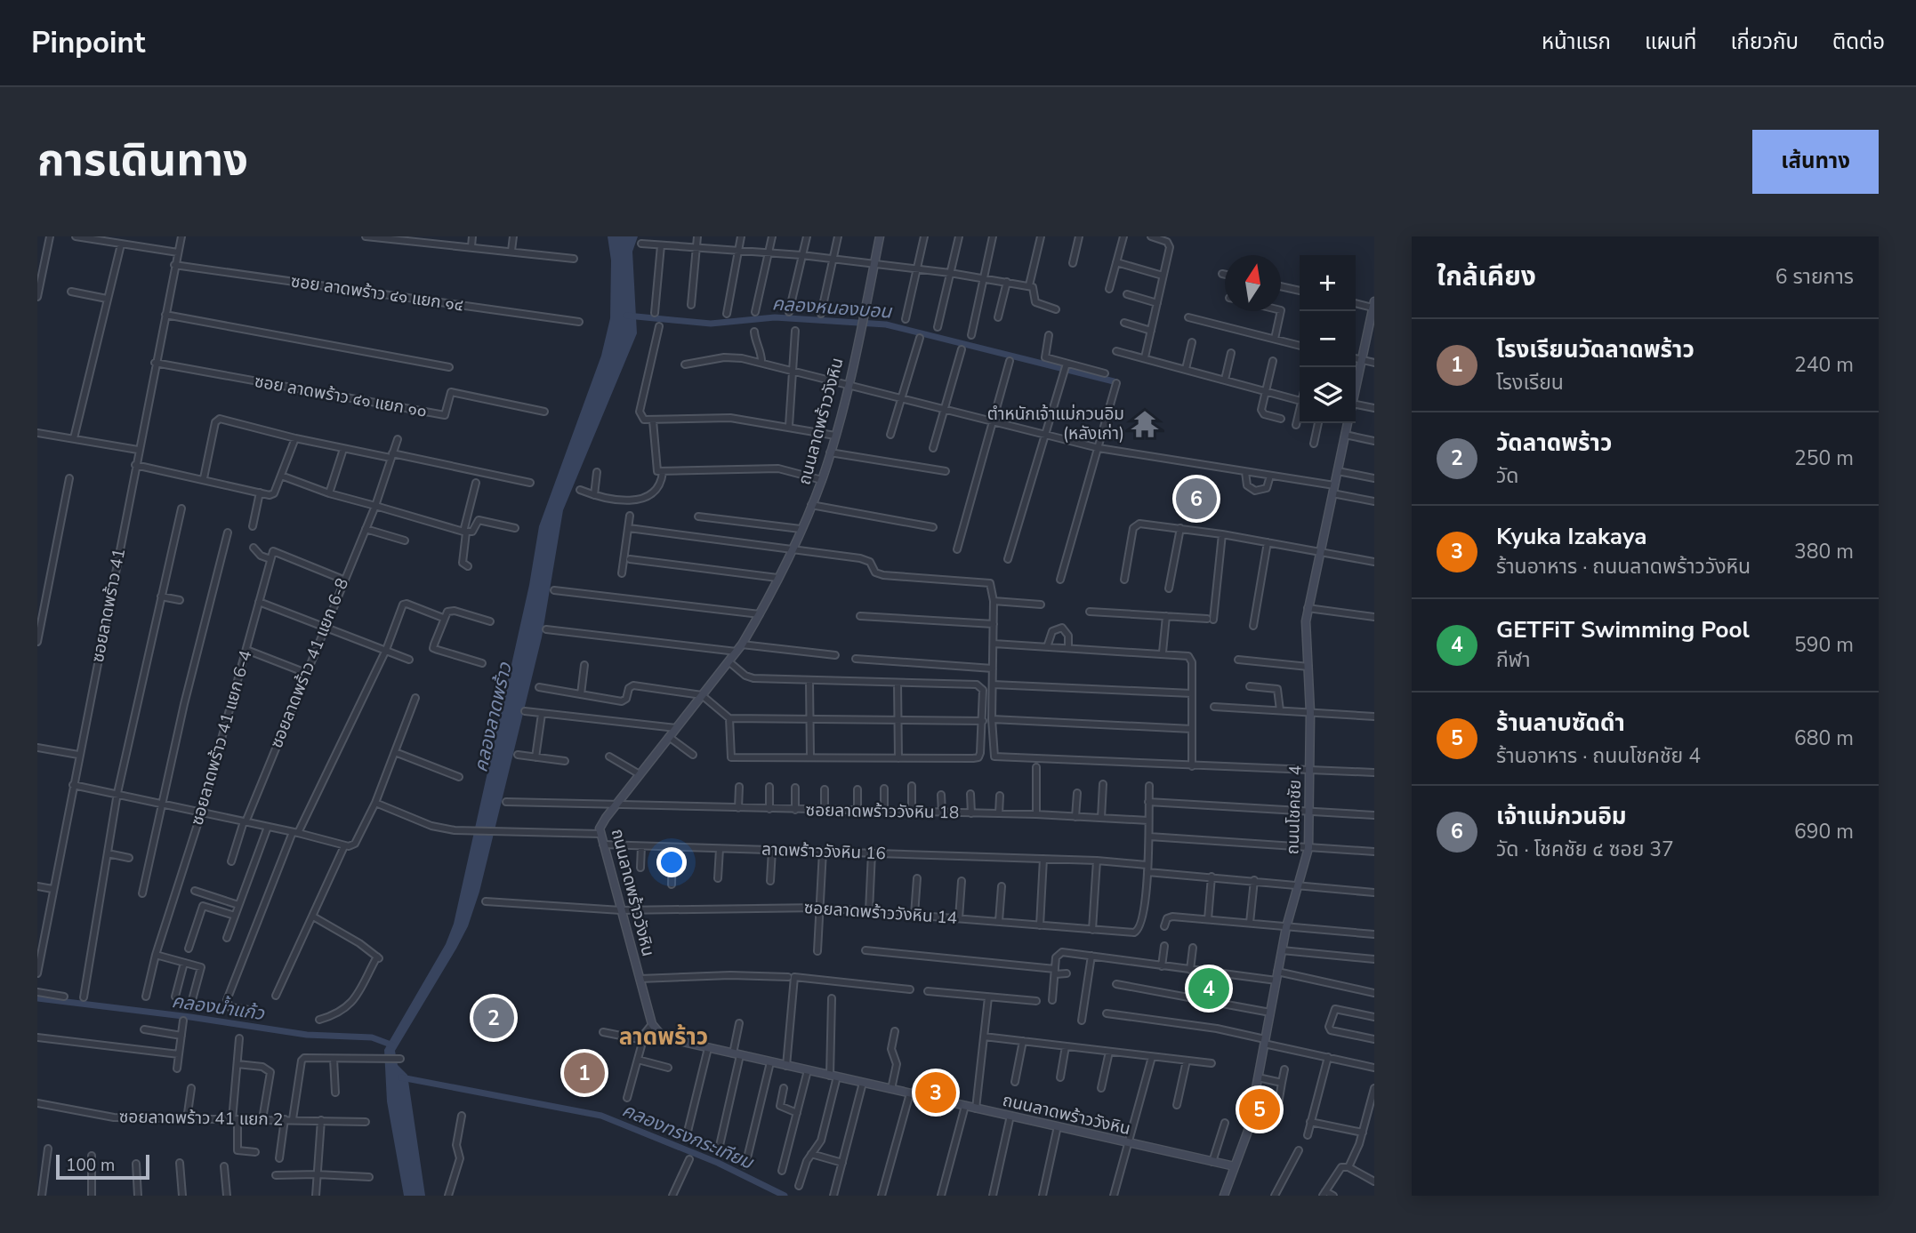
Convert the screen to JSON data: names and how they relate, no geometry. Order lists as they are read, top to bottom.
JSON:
{
  "streets": {
    "main road": ["ถนนลาดพร้าววังหิน", "ถนนโชคชัย 4"],
    "street": [
      "ซอย ลาดพร้าว ๔๑ แยก ๑๔",
      "ซอย ลาดพร้าว ๔๑ แยก ๑๐",
      "ซอยลาดพร้าว 41",
      "ซอยลาดพร้าว 41 แยก 6-8",
      "ซอยลาดพร้าว 41 แยก 6-4",
      "ซอยลาดพร้าววังหิน 18",
      "ลาดพร้าววังหิน 16",
      "ซอยลาดพร้าววังหิน 14",
      "ซอยลาดพร้าว 41 แยก 2"
    ]
  },
  "crossings": [
    ["ซอย ลาดพร้าว ๔๑ แยก ๑๔", "ซอยลาดพร้าว 41"],
    ["ซอย ลาดพร้าว ๔๑ แยก ๑๐", "ซอยลาดพร้าว 41"],
    ["ถนนลาดพร้าววังหิน", "ถนนโชคชัย 4"],
    ["ถนนลาดพร้าววังหิน", "ซอยลาดพร้าววังหิน 18"],
    ["ถนนลาดพร้าววังหิน", "ลาดพร้าววังหิน 16"],
    ["ถนนลาดพร้าววังหิน", "ซอยลาดพร้าววังหิน 14"],
    ["ถนนโชคชัย 4", "ลาดพร้าววังหิน 16"],
    ["ลาดพร้าววังหิน 16", "ซอยลาดพร้าววังหิน 14"]
  ],
  "districts": ["ลาดพร้าว"],
  "water": [
    "คลองหนองบอน",
    "คลองลาดพร้าว",
    "คลองน้ำแก้ว",
    "คลองทรงกระเทียม"
  ],
  "places": {
    "temple": ["ตำหนักเจ้าแม่กวนอิม (หลังเก่า)"]
  },
  "scale_bar": "100 m",
  "north": "top",
  "page": {
    "header": "Pinpoint",
    "nav": [
      "หน้าแรก",
      "แผนที่",
      "เกี่ยวกับ",
      "ติดต่อ"
    ],
    "title": "การเดินทาง",
    "buttons": "เส้นทาง",
    "heading": ["ใกล้เคียง", "6 รายการ"],
    "map_buttons": ["+", "−"],
    "list": [
      {
        "mark": "1",
        "name": "โรงเรียนวัดลาดพร้าว",
        "note": "โรงเรียน",
        "value": "240 m"
      },
      {
        "mark": "2",
        "name": "วัดลาดพร้าว",
        "note": "วัด",
        "value": "250 m"
      },
      {
        "mark": "3",
        "name": "Kyuka Izakaya",
        "note": "ร้านอาหาร · ถนนลาดพร้าววังหิน",
        "value": "380 m"
      },
      {
        "mark": "4",
        "name": "GETFiT Swimming Pool",
        "note": "กีฬา",
        "value": "590 m"
      },
      {
        "mark": "5",
        "name": "ร้านลาบซัดดำ",
        "note": "ร้านอาหาร · ถนนโชคชัย 4",
        "value": "680 m"
      },
      {
        "mark": "6",
        "name": "เจ้าแม่กวนอิม",
        "note": "วัด · โชคชัย ๔ ซอย 37",
        "value": "690 m"
      }
    ],
    "pins": [
      "6",
      "4",
      "2",
      "1",
      "3",
      "5"
    ],
    "scale": "100 m"
  }
}
